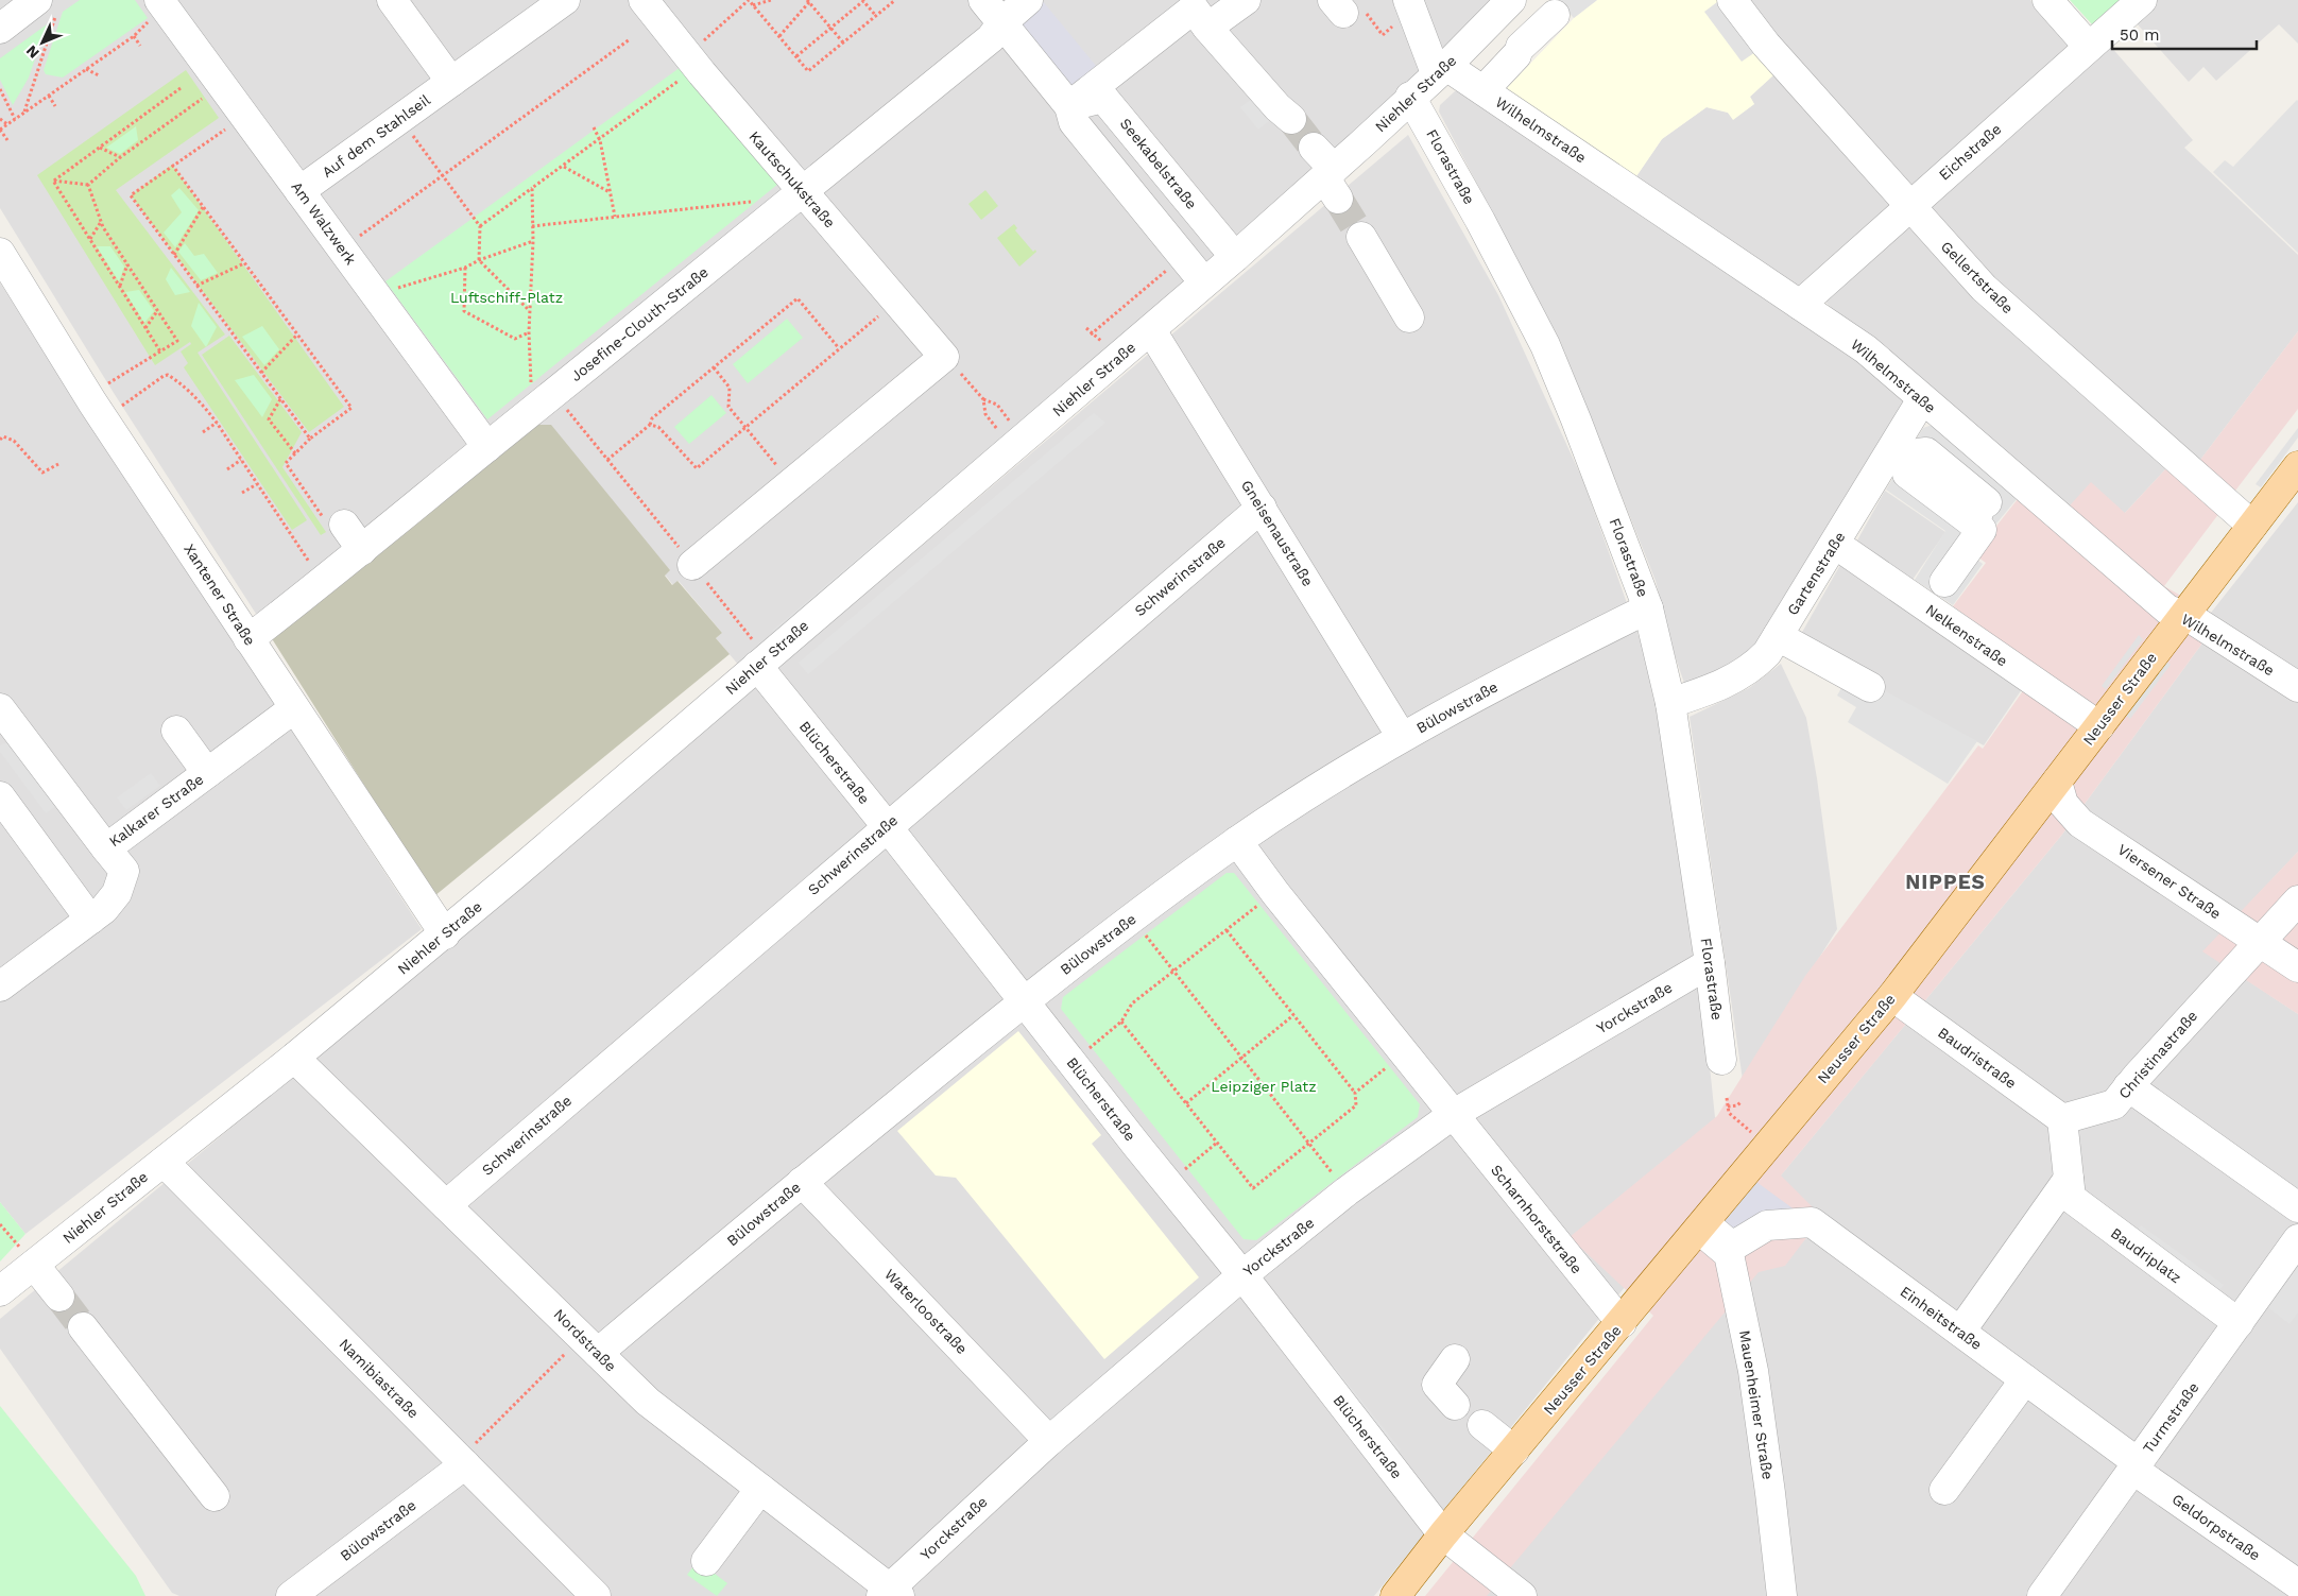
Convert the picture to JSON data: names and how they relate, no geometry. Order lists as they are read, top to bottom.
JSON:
{
  "streets": {
    "main road": ["Neusser Straße"],
    "street": [
      "Niehler Straße",
      "Wilhelmstraße",
      "Auf dem Stahlseil",
      "Eichstraße",
      "Seekabelstraße",
      "Florastraße",
      "Kautschukstraße",
      "Am Walzwerk",
      "Gellertstraße",
      "Josefine-Clouth-Straße",
      "Gneisenaustraße",
      "Gartenstraße",
      "Schwerinstraße",
      "Xantener Straße",
      "Nelkenstraße",
      "Bülowstraße",
      "Blücherstraße",
      "Kalkarer Straße",
      "Viersener Straße",
      "Yorckstraße",
      "Christinastraße",
      "Baudristraße",
      "Scharnhorststraße",
      "Baudriplatz",
      "Waterloostraße",
      "Einheitstraße",
      "Nordstraße",
      "Namibiastraße",
      "Mauenheimer Straße",
      "Turmstraße",
      "Geldorpstraße"
    ]
  },
  "crossings": [
    ["Niehler Straße", "Wilhelmstraße"],
    ["Niehler Straße", "Seekabelstraße"],
    ["Niehler Straße", "Florastraße"],
    ["Niehler Straße", "Gneisenaustraße"],
    ["Niehler Straße", "Xantener Straße"],
    ["Niehler Straße", "Blücherstraße"],
    ["Niehler Straße", "Nordstraße"],
    ["Niehler Straße", "Namibiastraße"],
    ["Wilhelmstraße", "Eichstraße"],
    ["Wilhelmstraße", "Gartenstraße"],
    ["Wilhelmstraße", "Neusser Straße"],
    ["Auf dem Stahlseil", "Am Walzwerk"],
    ["Eichstraße", "Gellertstraße"],
    ["Florastraße", "Gartenstraße"],
    ["Florastraße", "Bülowstraße"],
    ["Florastraße", "Yorckstraße"],
    ["Kautschukstraße", "Josefine-Clouth-Straße"],
    ["Am Walzwerk", "Josefine-Clouth-Straße"],
    ["Gellertstraße", "Neusser Straße"],
    ["Josefine-Clouth-Straße", "Xantener Straße"],
    ["Gneisenaustraße", "Schwerinstraße"],
    ["Gneisenaustraße", "Bülowstraße"],
    ["Gartenstraße", "Nelkenstraße"],
    ["Schwerinstraße", "Blücherstraße"],
    ["Schwerinstraße", "Nordstraße"],
    ["Xantener Straße", "Kalkarer Straße"],
    ["Nelkenstraße", "Neusser Straße"],
    ["Neusser Straße", "Blücherstraße"],
    ["Neusser Straße", "Viersener Straße"],
    ["Neusser Straße", "Baudristraße"],
    ["Neusser Straße", "Scharnhorststraße"],
    ["Bülowstraße", "Blücherstraße"],
    ["Bülowstraße", "Waterloostraße"],
    ["Bülowstraße", "Nordstraße"],
    ["Bülowstraße", "Namibiastraße"],
    ["Blücherstraße", "Yorckstraße"],
    ["Viersener Straße", "Christinastraße"],
    ["Yorckstraße", "Scharnhorststraße"],
    ["Yorckstraße", "Waterloostraße"],
    ["Yorckstraße", "Nordstraße"],
    ["Christinastraße", "Baudristraße"],
    ["Baudriplatz", "Turmstraße"],
    ["Einheitstraße", "Mauenheimer Straße"],
    ["Einheitstraße", "Turmstraße"],
    ["Einheitstraße", "Geldorpstraße"],
    ["Turmstraße", "Geldorpstraße"]
  ],
  "districts": ["NIPPES"],
  "parks": ["Luftschiff-Platz", "Leipziger Platz"],
  "scale_bar": "50 m",
  "north": "bottom left"
}
